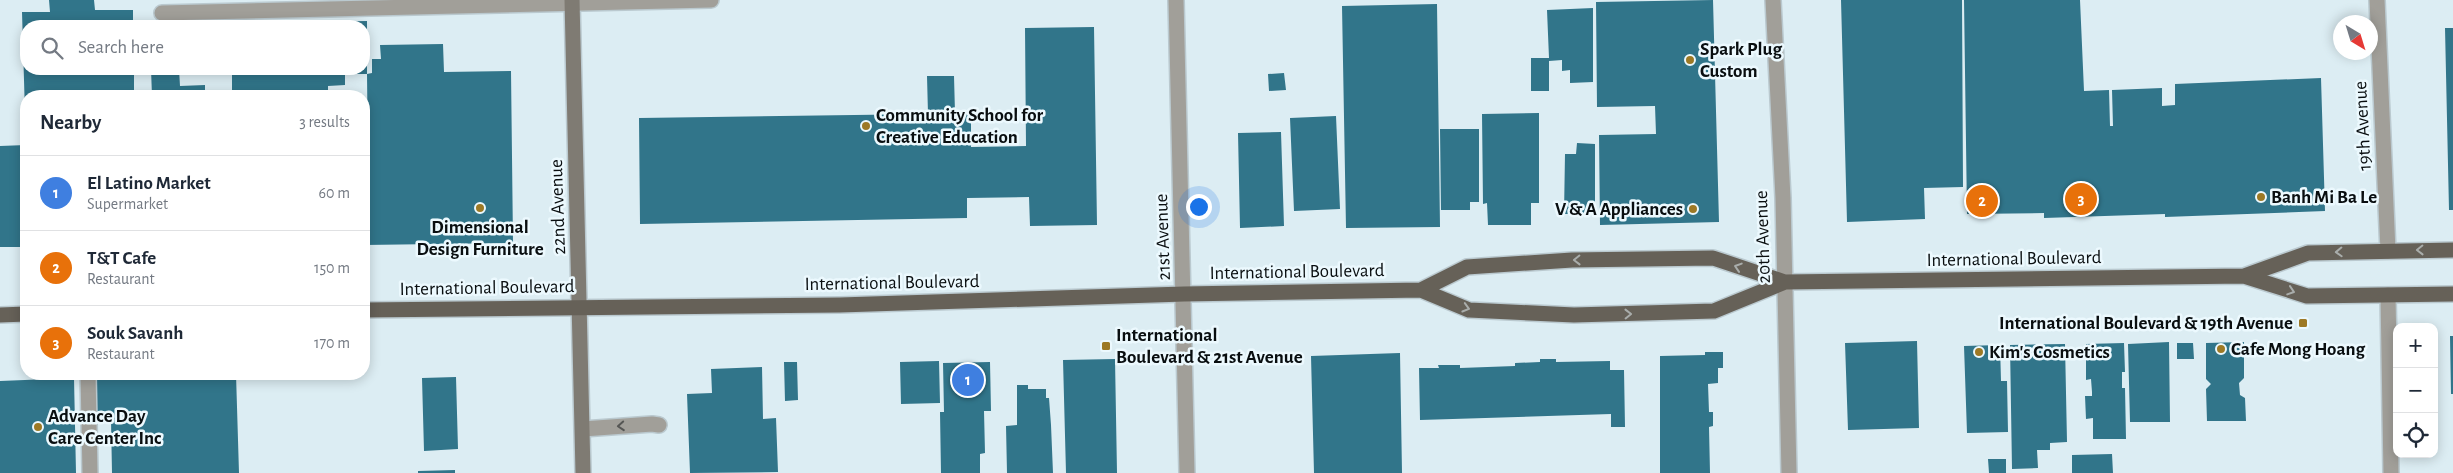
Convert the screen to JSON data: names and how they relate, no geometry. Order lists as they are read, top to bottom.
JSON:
{
  "streets": {
    "main road": ["22nd Avenue", "International Boulevard"],
    "street": ["19th Avenue", "21st Avenue", "20th Avenue"]
  },
  "crossings": [
    ["19th Avenue", "International Boulevard"],
    ["22nd Avenue", "International Boulevard"],
    ["21st Avenue", "International Boulevard"],
    ["20th Avenue", "International Boulevard"]
  ],
  "places": {
    "other": [
      "Spark Plug Custom",
      "Community School for Creative Education",
      "Banh Mi Ba Le",
      "Dimensional Design Furniture",
      "V & A Appliances",
      "Cafe Mong Hoang",
      "Kim's Cosmetics",
      "Advance Day Care Center Inc"
    ],
    "transit": ["International Boulevard & 19th Avenue", "International Boulevard & 21st Avenue"]
  },
  "north": "bottom right",
  "page": {
    "search": "Search here",
    "heading": ["Nearby", "3 results"],
    "list": [
      {
        "mark": "1",
        "name": "El Latino Market",
        "note": "Supermarket",
        "value": "60 m"
      },
      {
        "mark": "2",
        "name": "T&T Cafe",
        "note": "Restaurant",
        "value": "150 m"
      },
      {
        "mark": "3",
        "name": "Souk Savanh",
        "note": "Restaurant",
        "value": "170 m"
      }
    ],
    "pins": ["3", "2", "1"],
    "map_buttons": ["+", "−"]
  }
}
